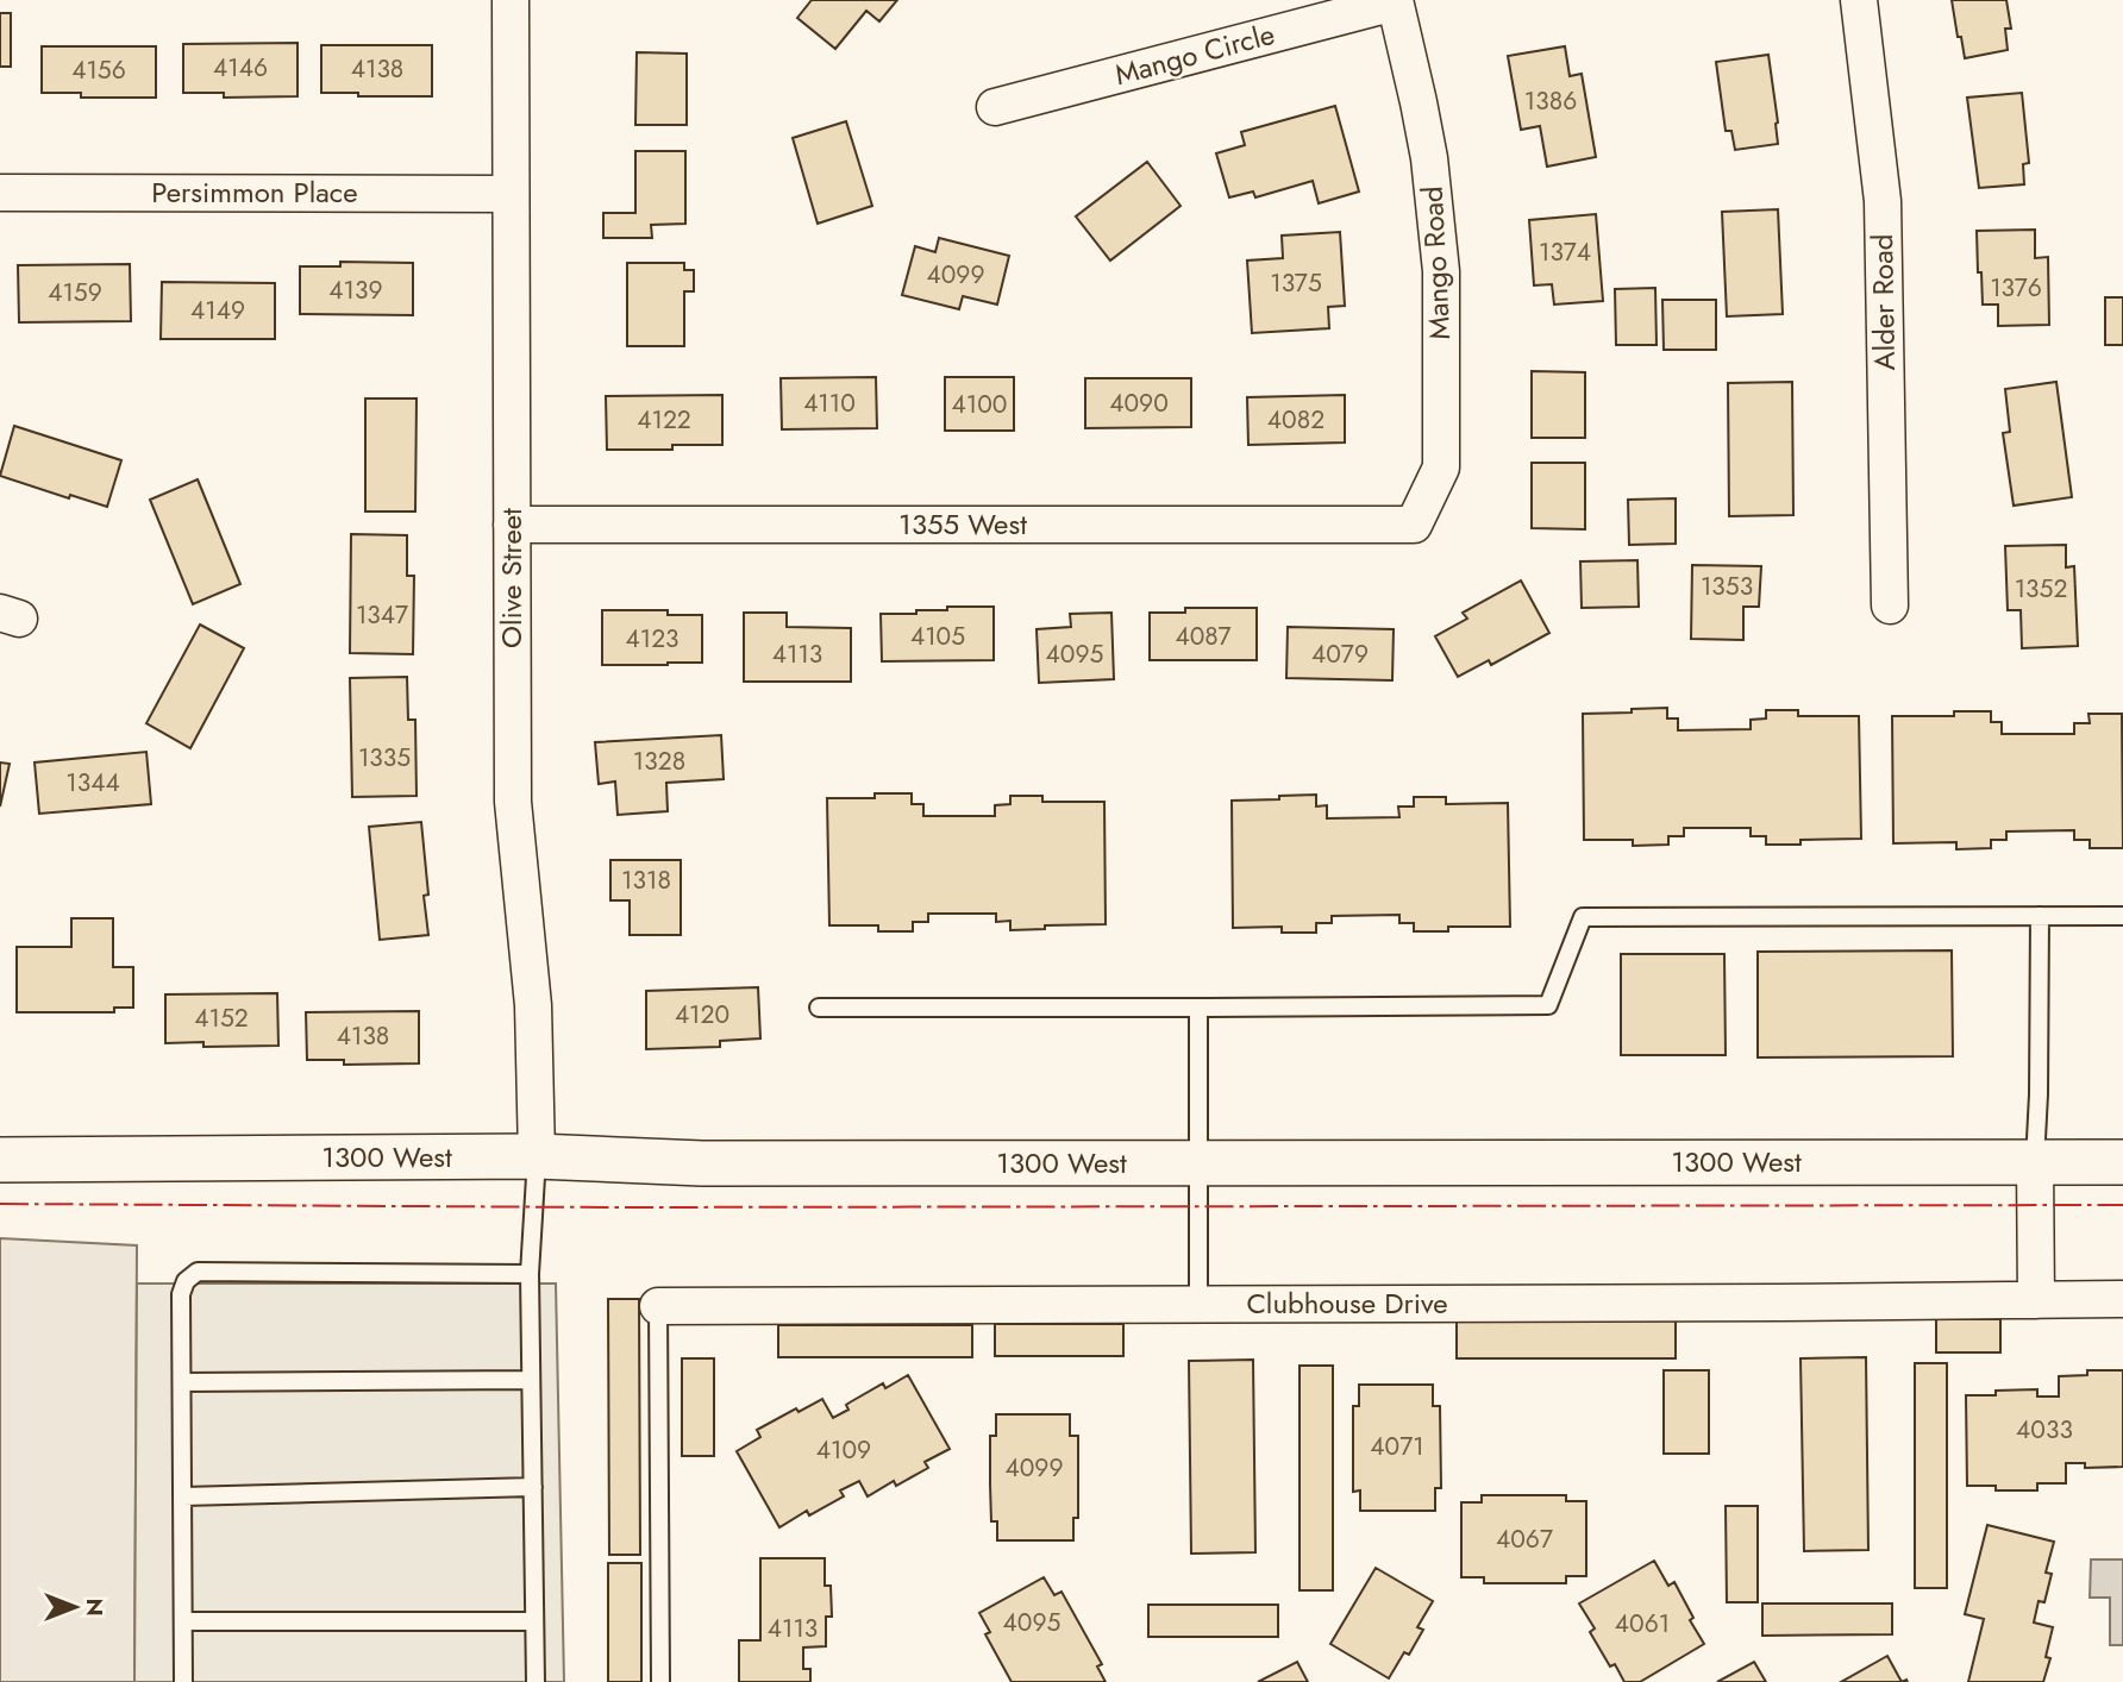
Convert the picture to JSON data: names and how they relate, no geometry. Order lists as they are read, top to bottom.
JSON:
{
  "streets": {
    "street": [
      "Mango Circle",
      "Persimmon Place",
      "Mango Road",
      "Alder Road",
      "1355 West",
      "Olive Street",
      "1300 West",
      "Clubhouse Drive"
    ]
  },
  "crossings": [
    ["Mango Circle", "Mango Road"],
    ["Persimmon Place", "Olive Street"],
    ["Mango Road", "1355 West"],
    ["1355 West", "Olive Street"],
    ["Olive Street", "1300 West"]
  ],
  "house_numbers": [
    "4146",
    "4138",
    "4156",
    "1386",
    "1374",
    "4099",
    "1375",
    "1376",
    "4139",
    "4159",
    "4149",
    "4110",
    "4090",
    "4100",
    "4122",
    "4082",
    "1353",
    "1352",
    "1347",
    "4105",
    "4087",
    "4123",
    "4113",
    "4095",
    "4079",
    "1335",
    "1328",
    "1344",
    "1318",
    "4120",
    "4152",
    "4138",
    "4033",
    "4071",
    "4109",
    "4099",
    "4067",
    "4095",
    "4061",
    "4113"
  ],
  "north": "right"
}
